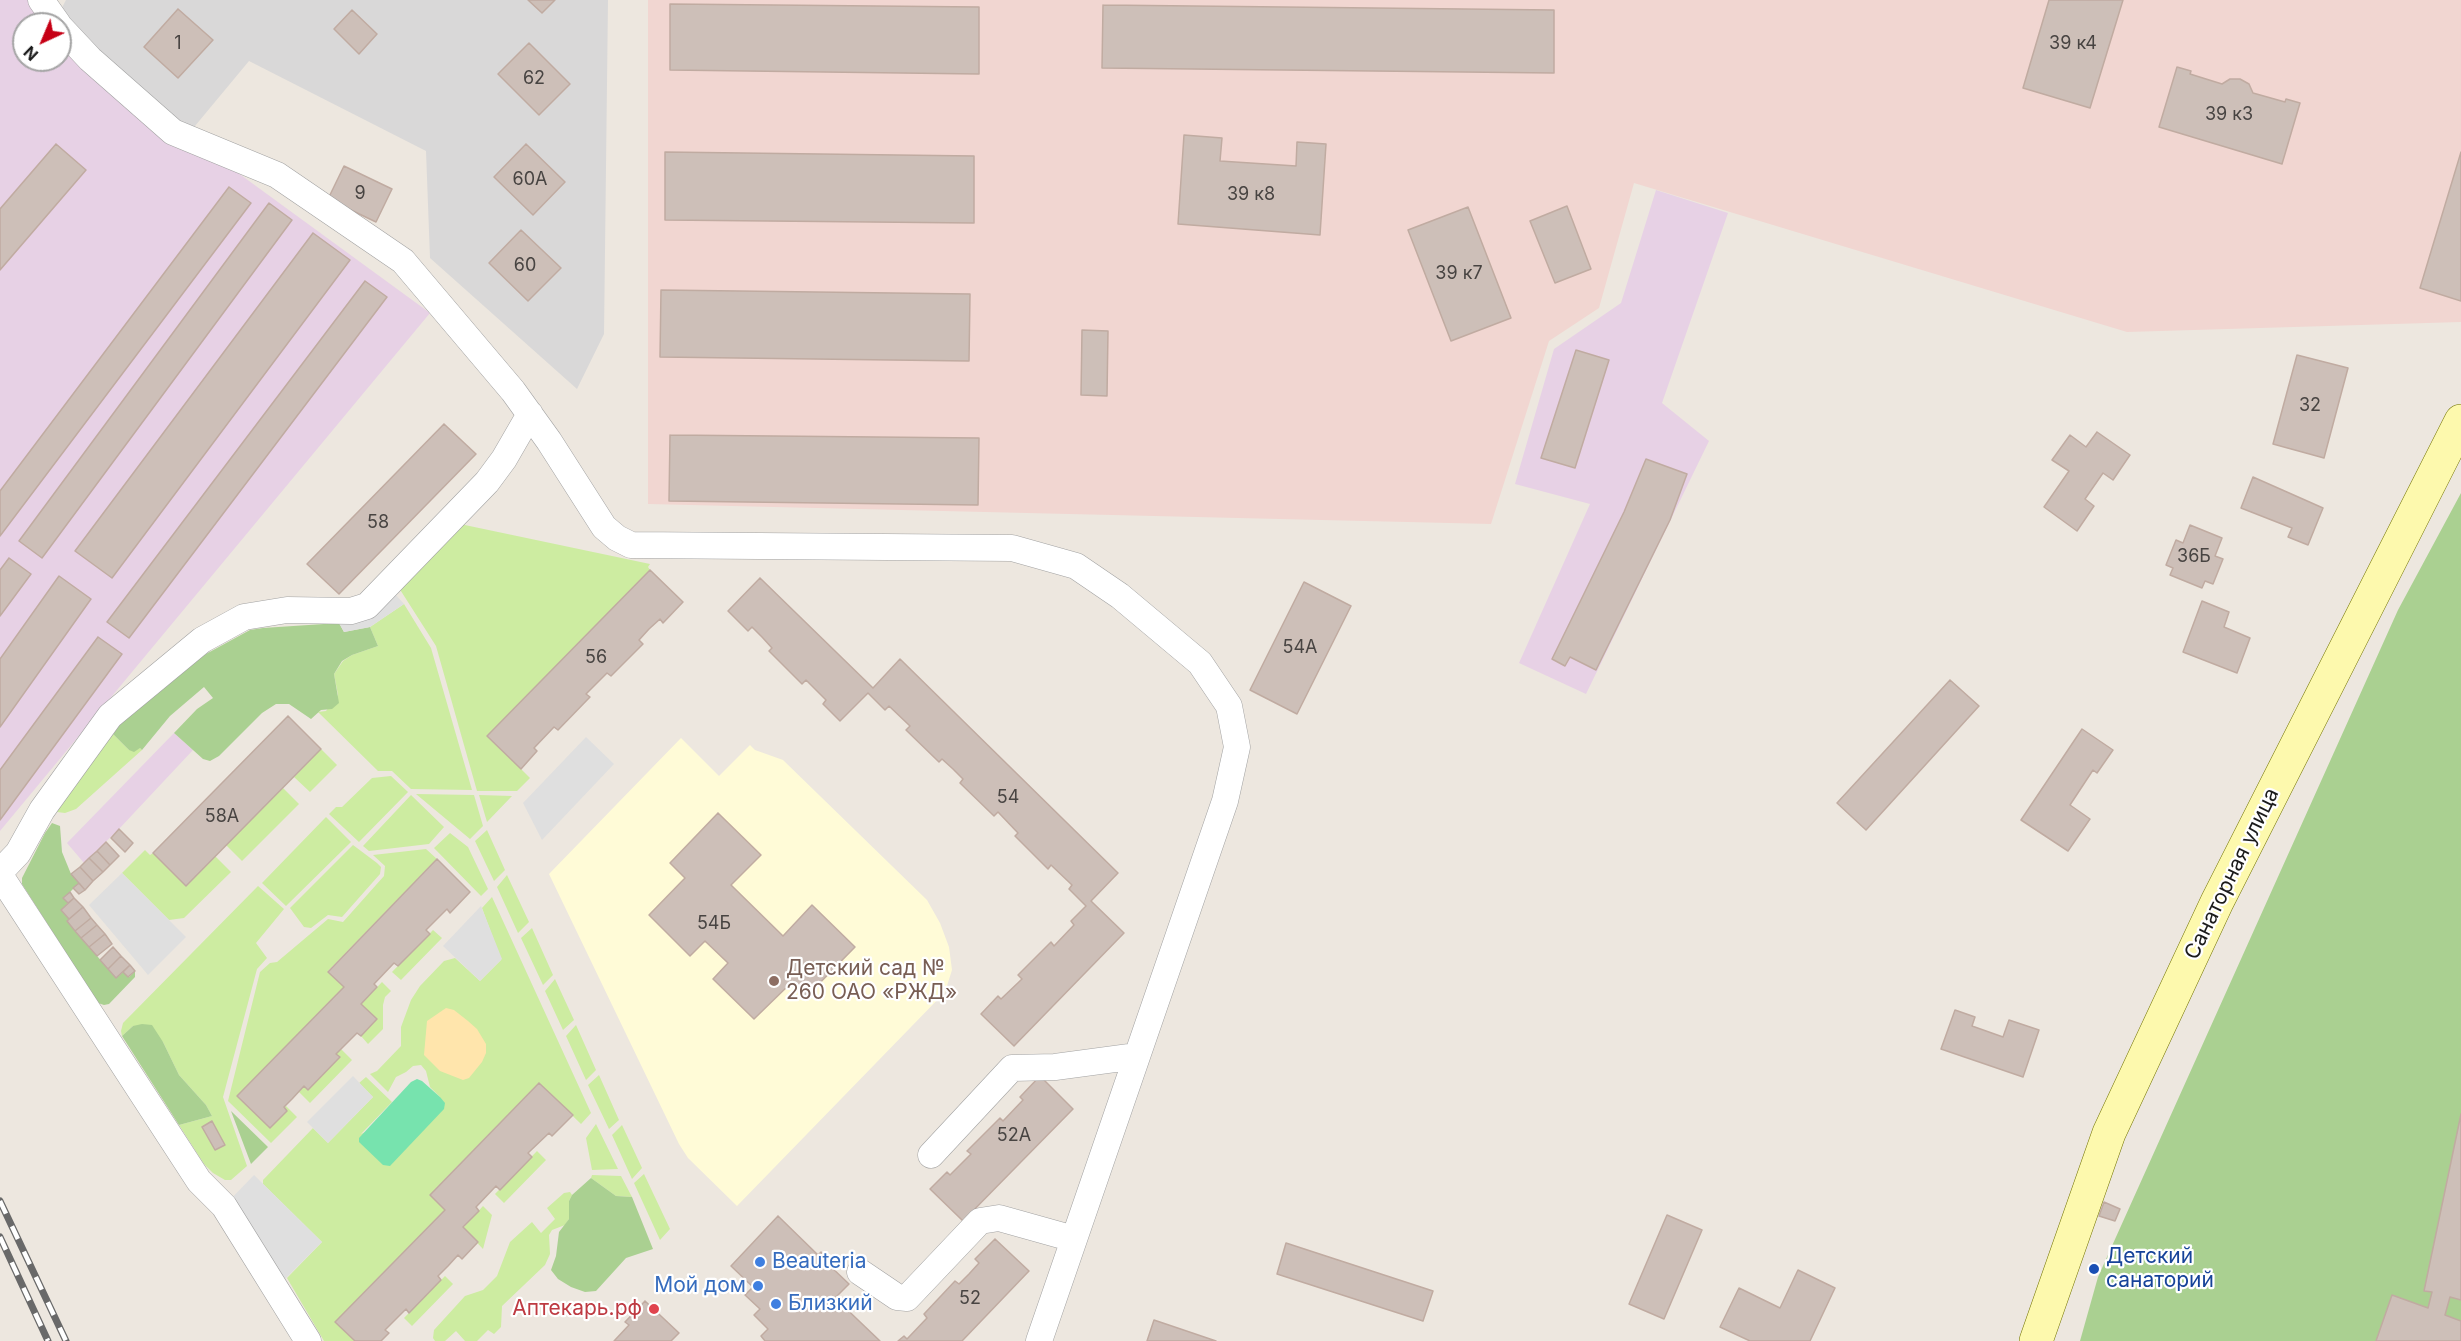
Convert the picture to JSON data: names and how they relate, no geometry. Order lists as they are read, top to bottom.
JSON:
{
  "streets": {
    "main road": ["Санаторная улица"]
  },
  "places": [
    "Детский сад № 260 ОАО «РЖД»",
    "Beauteria",
    "Детский санаторий",
    "Мой дом",
    "Близкий",
    "Аптекарь.рф"
  ],
  "house_numbers": [
    "1",
    "39 к4",
    "62",
    "39 к3",
    "60А",
    "9",
    "39 к8",
    "60",
    "39 к7",
    "32",
    "58",
    "36Б",
    "54А",
    "56",
    "54",
    "58А",
    "54Б",
    "52А",
    "52"
  ],
  "north": "bottom left"
}
